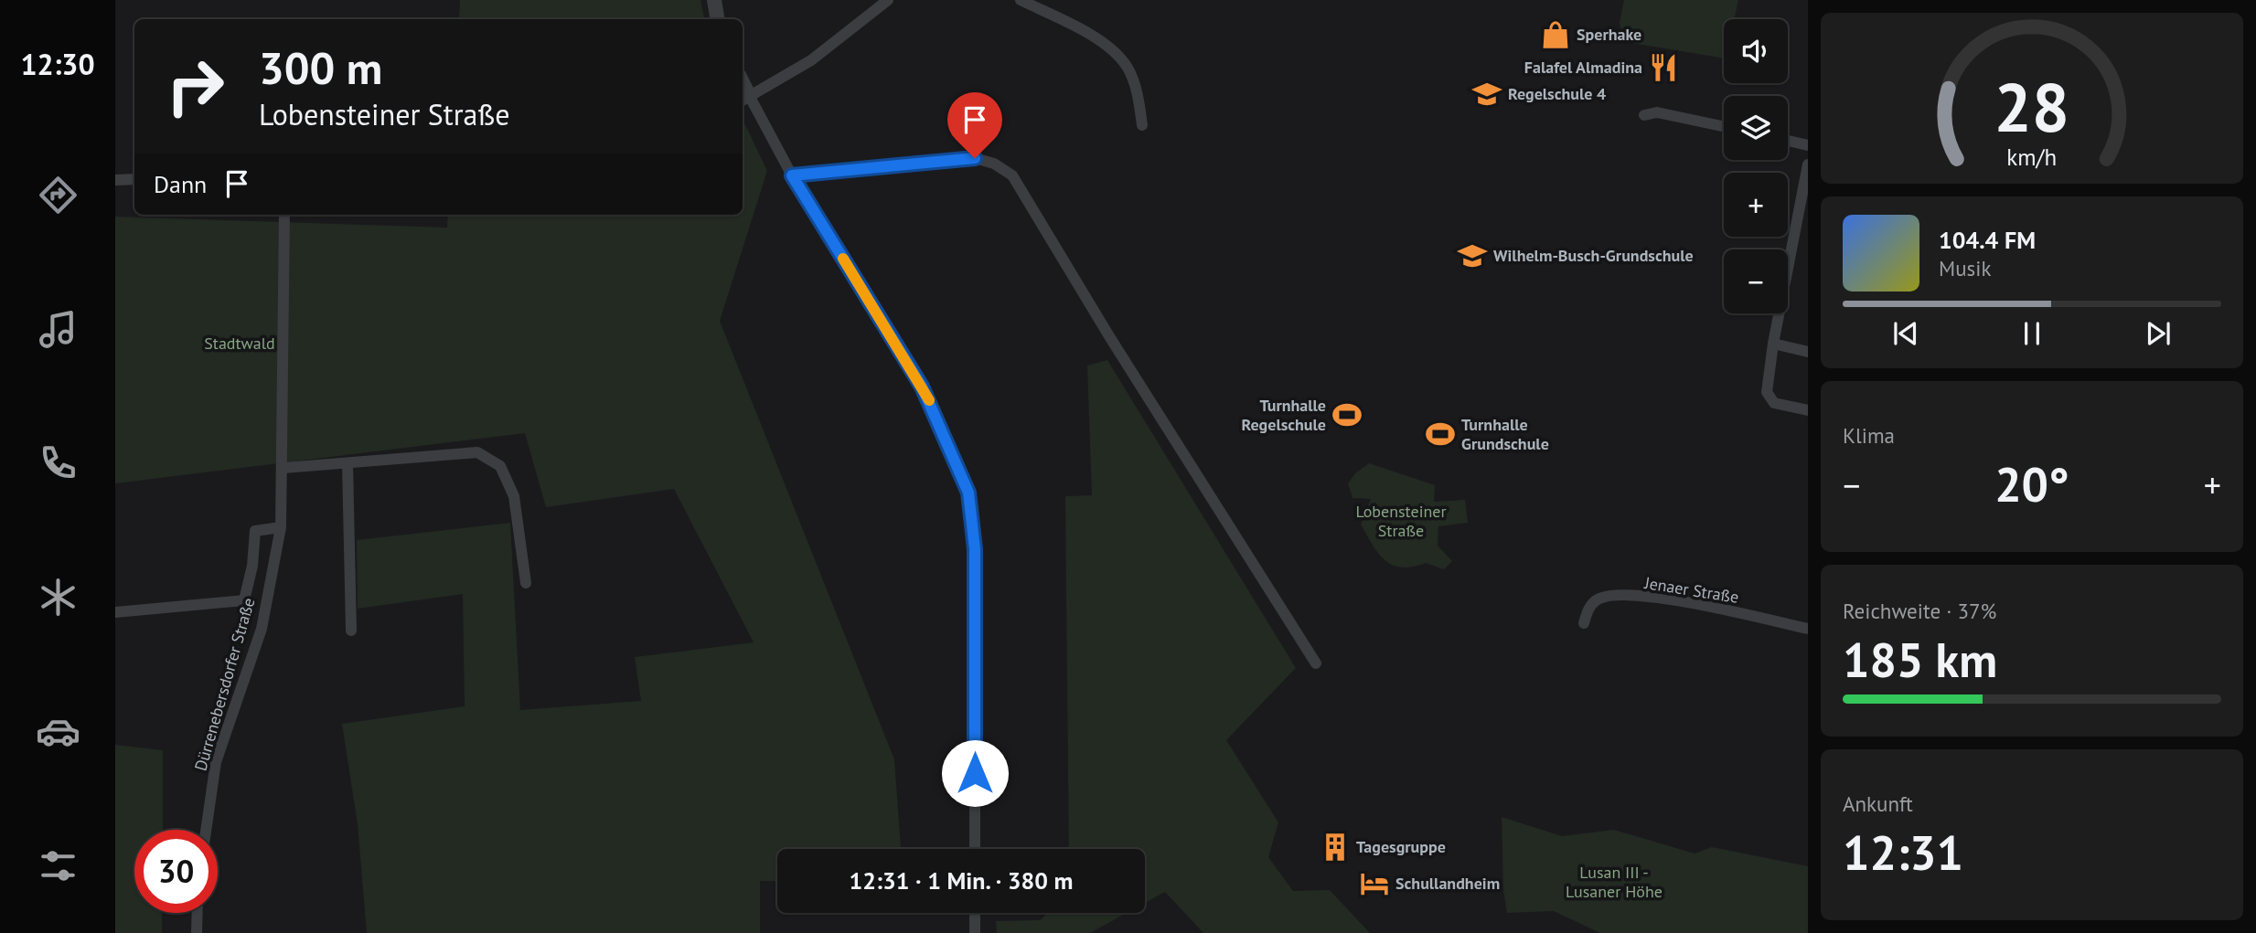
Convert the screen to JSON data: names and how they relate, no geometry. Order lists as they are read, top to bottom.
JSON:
{
  "streets": {
    "street": ["Jenaer Straße", "Dürrenebersdorfer Straße"]
  },
  "parks": ["Stadtwald", "Lobensteiner Straße", "Lusan III - Lusaner Höhe"],
  "places": {
    "shop": ["Sperhake"],
    "restaurant": ["Falafel Almadina"],
    "school or university": ["Regelschule 4", "Wilhelm-Busch-Grundschule"],
    "sports": ["Turnhalle Regelschule", "Turnhalle Grundschule"],
    "building": ["Tagesgruppe"],
    "hotel": ["Schullandheim"]
  },
  "page": {
    "tabs": "12:30",
    "map_buttons": ["+", "−"],
    "turn": ["300 m", "Lobensteiner Straße"],
    "then": "Dann",
    "song": ["104.4 FM", "Musik"],
    "tile": [
      "Klima",
      ["Reichweite · 37%", "185 km"],
      ["Ankunft", "12:31"]
    ],
    "heat": ["−", "20°", "+"],
    "limit": "30",
    "trip": "12:31 · 1 Min. · 380 m",
    "gauge": ["28", "km/h"]
  }
}
